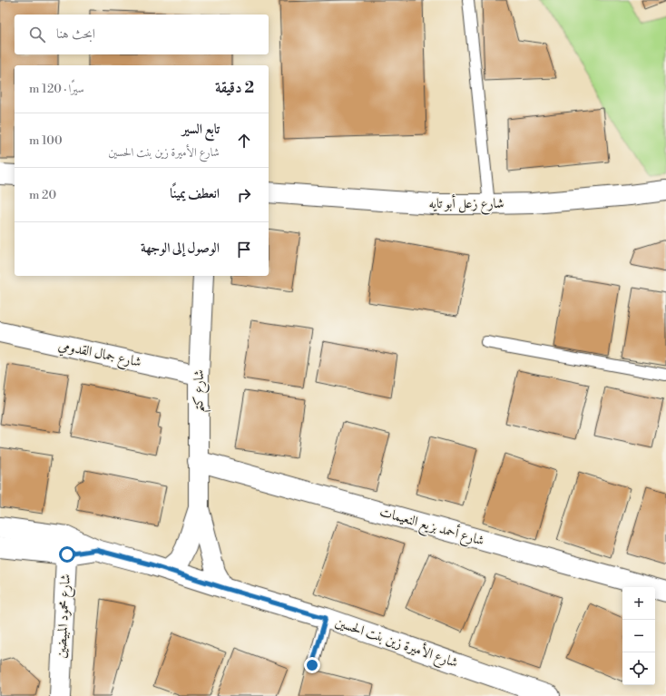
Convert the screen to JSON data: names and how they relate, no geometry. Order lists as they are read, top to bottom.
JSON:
{
  "streets": {
    "street": [
      "شارع زعل أبو تايه",
      "شارع جمال القدومي",
      "شارع كتم",
      "شارع أحمد بزيع النعيمات",
      "شارع محمود المبيضين",
      "شارع الأميرة زين بنت الحسين"
    ]
  },
  "crossings": [
    ["شارع جمال القدومي", "شارع كتم"],
    ["شارع كتم", "شارع أحمد بزيع النعيمات"],
    ["شارع كتم", "شارع الأميرة زين بنت الحسين"],
    ["شارع محمود المبيضين", "شارع الأميرة زين بنت الحسين"]
  ],
  "page": {
    "search": "ابحث هنا",
    "heading": ["2 دقيقة", "سيرًا · 120 m"],
    "list": [
      ["تابع السير", "شارع الأميرة زين بنت الحسين", "100 m"],
      ["انعطف يمينًا", "20 m"],
      "الوصول إلى الوجهة"
    ],
    "map_buttons": ["+", "−"]
  }
}
